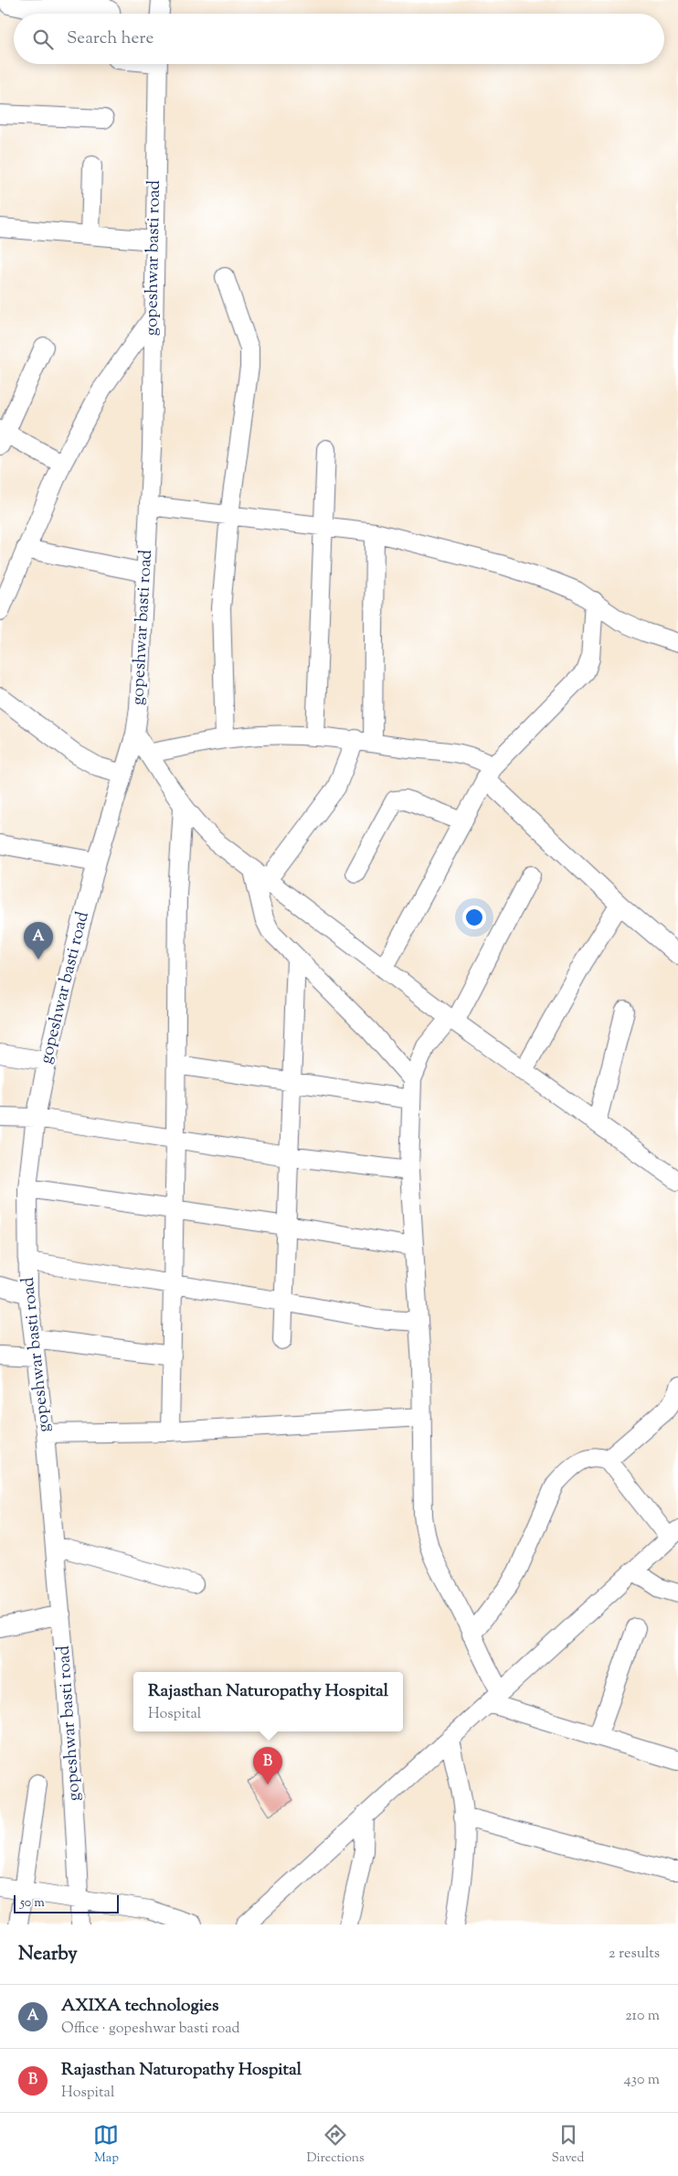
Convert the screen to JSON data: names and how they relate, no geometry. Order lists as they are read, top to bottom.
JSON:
{
  "streets": {
    "street": ["gopeshwar basti road"]
  },
  "scale_bar": "50 m",
  "page": {
    "search": "Search here",
    "pins": ["A", "B"],
    "popup": ["Rajasthan Naturopathy Hospital", "Hospital"],
    "scale": "50 m",
    "heading": ["Nearby", "2 results"],
    "list": [
      {
        "mark": "A",
        "name": "AXIXA technologies",
        "note": "Office · gopeshwar basti road",
        "value": "210 m"
      },
      {
        "mark": "B",
        "name": "Rajasthan Naturopathy Hospital",
        "note": "Hospital",
        "value": "430 m"
      }
    ],
    "nav": ["Map", "Directions", "Saved"]
  }
}
